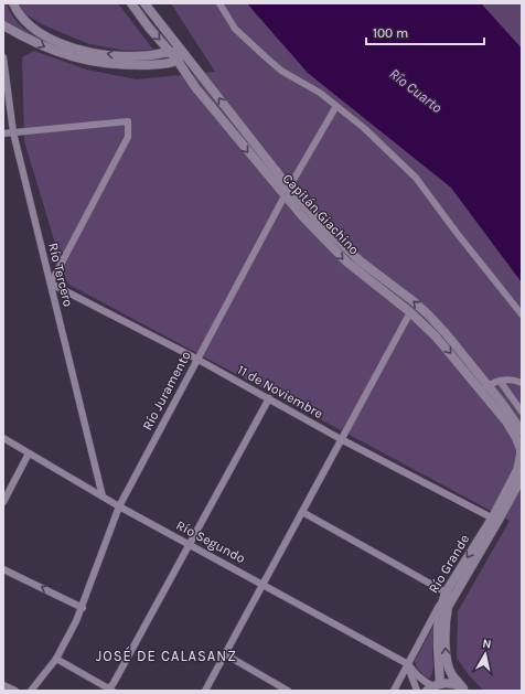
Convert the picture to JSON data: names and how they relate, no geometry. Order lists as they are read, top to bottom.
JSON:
{
  "streets": {
    "main road": ["Capitán Giachino", "Río Grande"],
    "street": [
      "Río Tercero",
      "Río Juramento",
      "11 de Noviembre",
      "Río Segundo"
    ]
  },
  "crossings": [
    ["Capitán Giachino", "Río Juramento"],
    ["Capitán Giachino", "Río Grande"],
    ["Río Tercero", "11 de Noviembre"],
    ["Río Tercero", "Río Segundo"],
    ["Río Juramento", "11 de Noviembre"],
    ["Río Juramento", "Río Segundo"],
    ["11 de Noviembre", "Río Grande"],
    ["Río Segundo", "Río Grande"]
  ],
  "districts": ["JOSÉ DE CALASANZ"],
  "water": ["Río Cuarto"],
  "scale_bar": "100 m",
  "north": "top"
}
